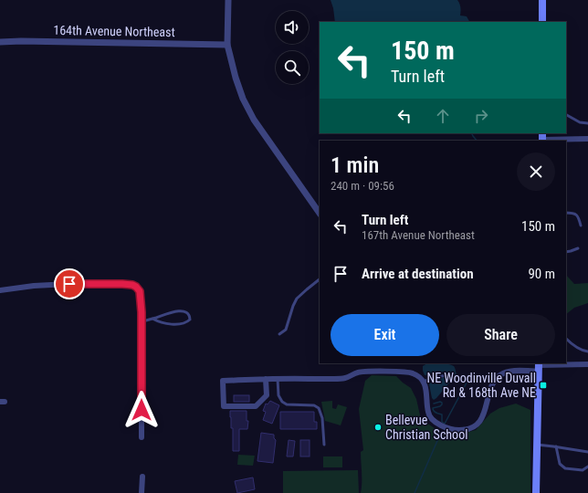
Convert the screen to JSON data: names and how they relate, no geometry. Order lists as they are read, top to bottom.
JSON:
{
  "streets": {
    "street": ["164th Avenue Northeast"]
  },
  "places": {
    "transit": ["NE Woodinville Duvall Rd & 168th Ave NE"],
    "other": ["Bellevue Christian School"]
  },
  "page": {
    "turn": ["150 m", "Turn left"],
    "heading": ["1 min", "240 m · 09:56"],
    "list": [
      {
        "name": "Turn left",
        "note": "167th Avenue Northeast",
        "value": "150 m"
      },
      {
        "name": "Arrive at destination",
        "value": "90 m"
      }
    ],
    "buttons": ["Exit", "Share"]
  }
}
